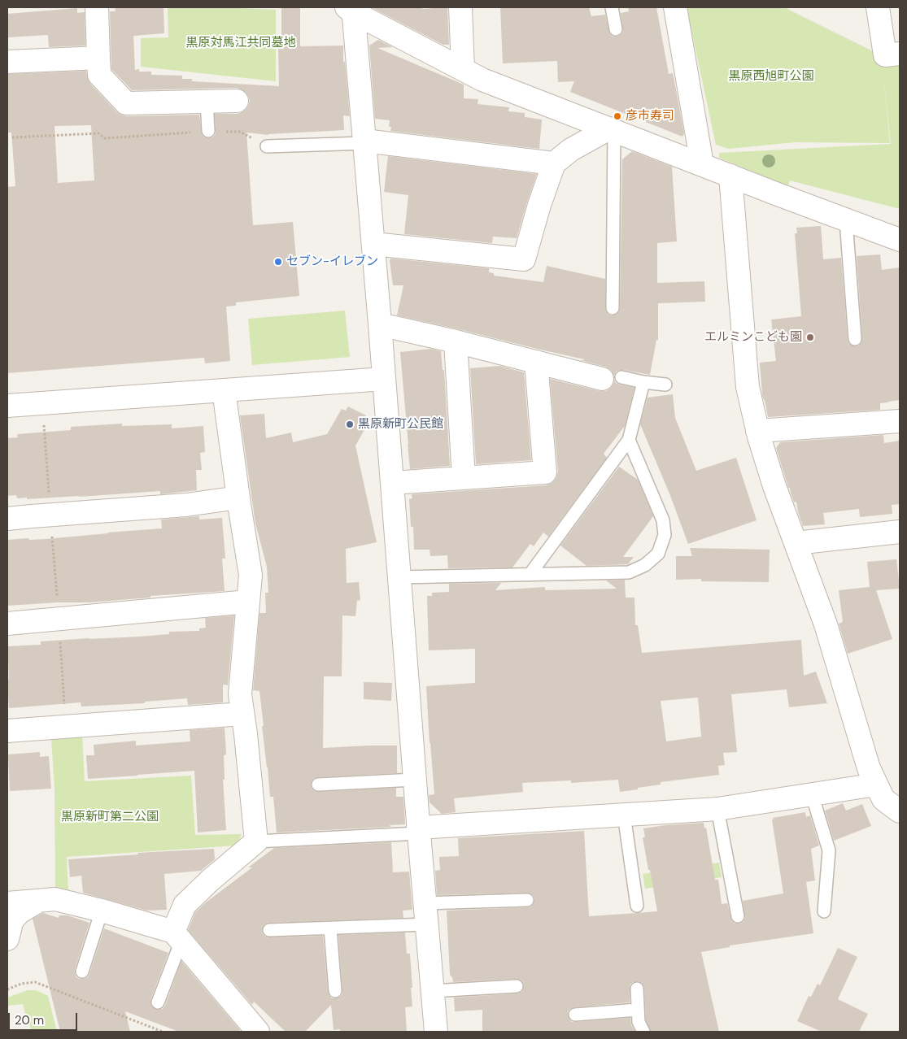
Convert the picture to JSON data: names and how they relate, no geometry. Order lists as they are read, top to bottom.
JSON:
{
  "parks": ["黒原対馬江共同墓地", "黒原西旭町公園", "黒原新町第二公園"],
  "places": [
    "彦市寿司",
    "セブン-イレブン",
    "エルミンこども園",
    "黒原新町公民館"
  ],
  "scale_bar": "20 m"
}
